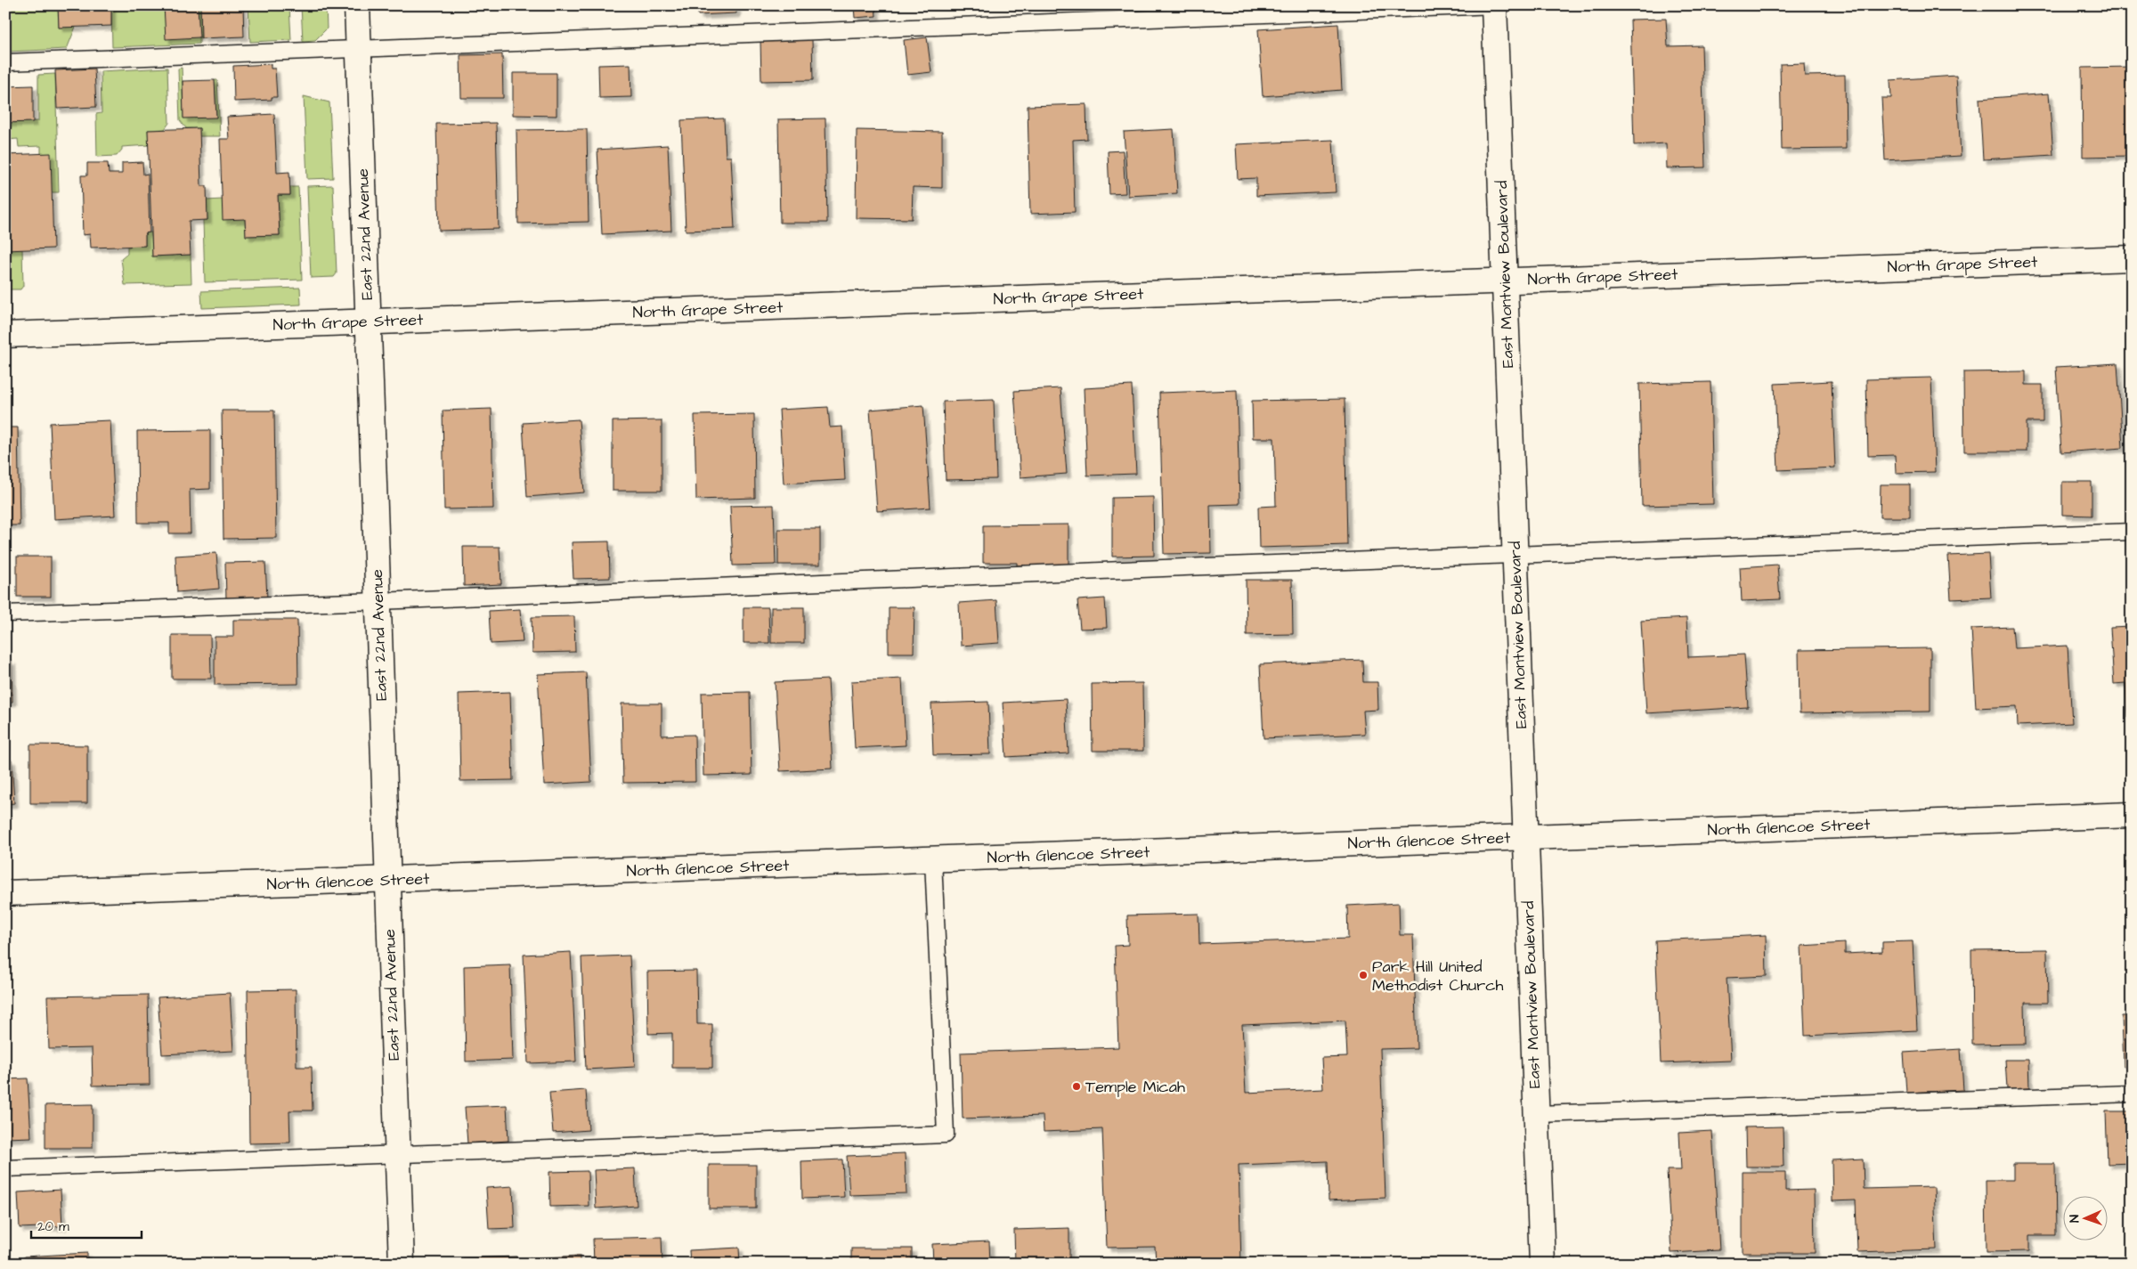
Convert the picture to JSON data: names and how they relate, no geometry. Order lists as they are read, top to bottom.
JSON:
{
  "streets": {
    "street": [
      "East 22nd Avenue",
      "North Grape Street",
      "East Montview Boulevard",
      "North Glencoe Street"
    ]
  },
  "crossings": [
    ["East 22nd Avenue", "North Grape Street"],
    ["East 22nd Avenue", "North Glencoe Street"],
    ["North Grape Street", "East Montview Boulevard"],
    ["East Montview Boulevard", "North Glencoe Street"]
  ],
  "places": ["Park Hill United Methodist Church", "Temple Micah"],
  "scale_bar": "20 m",
  "north": "left"
}
